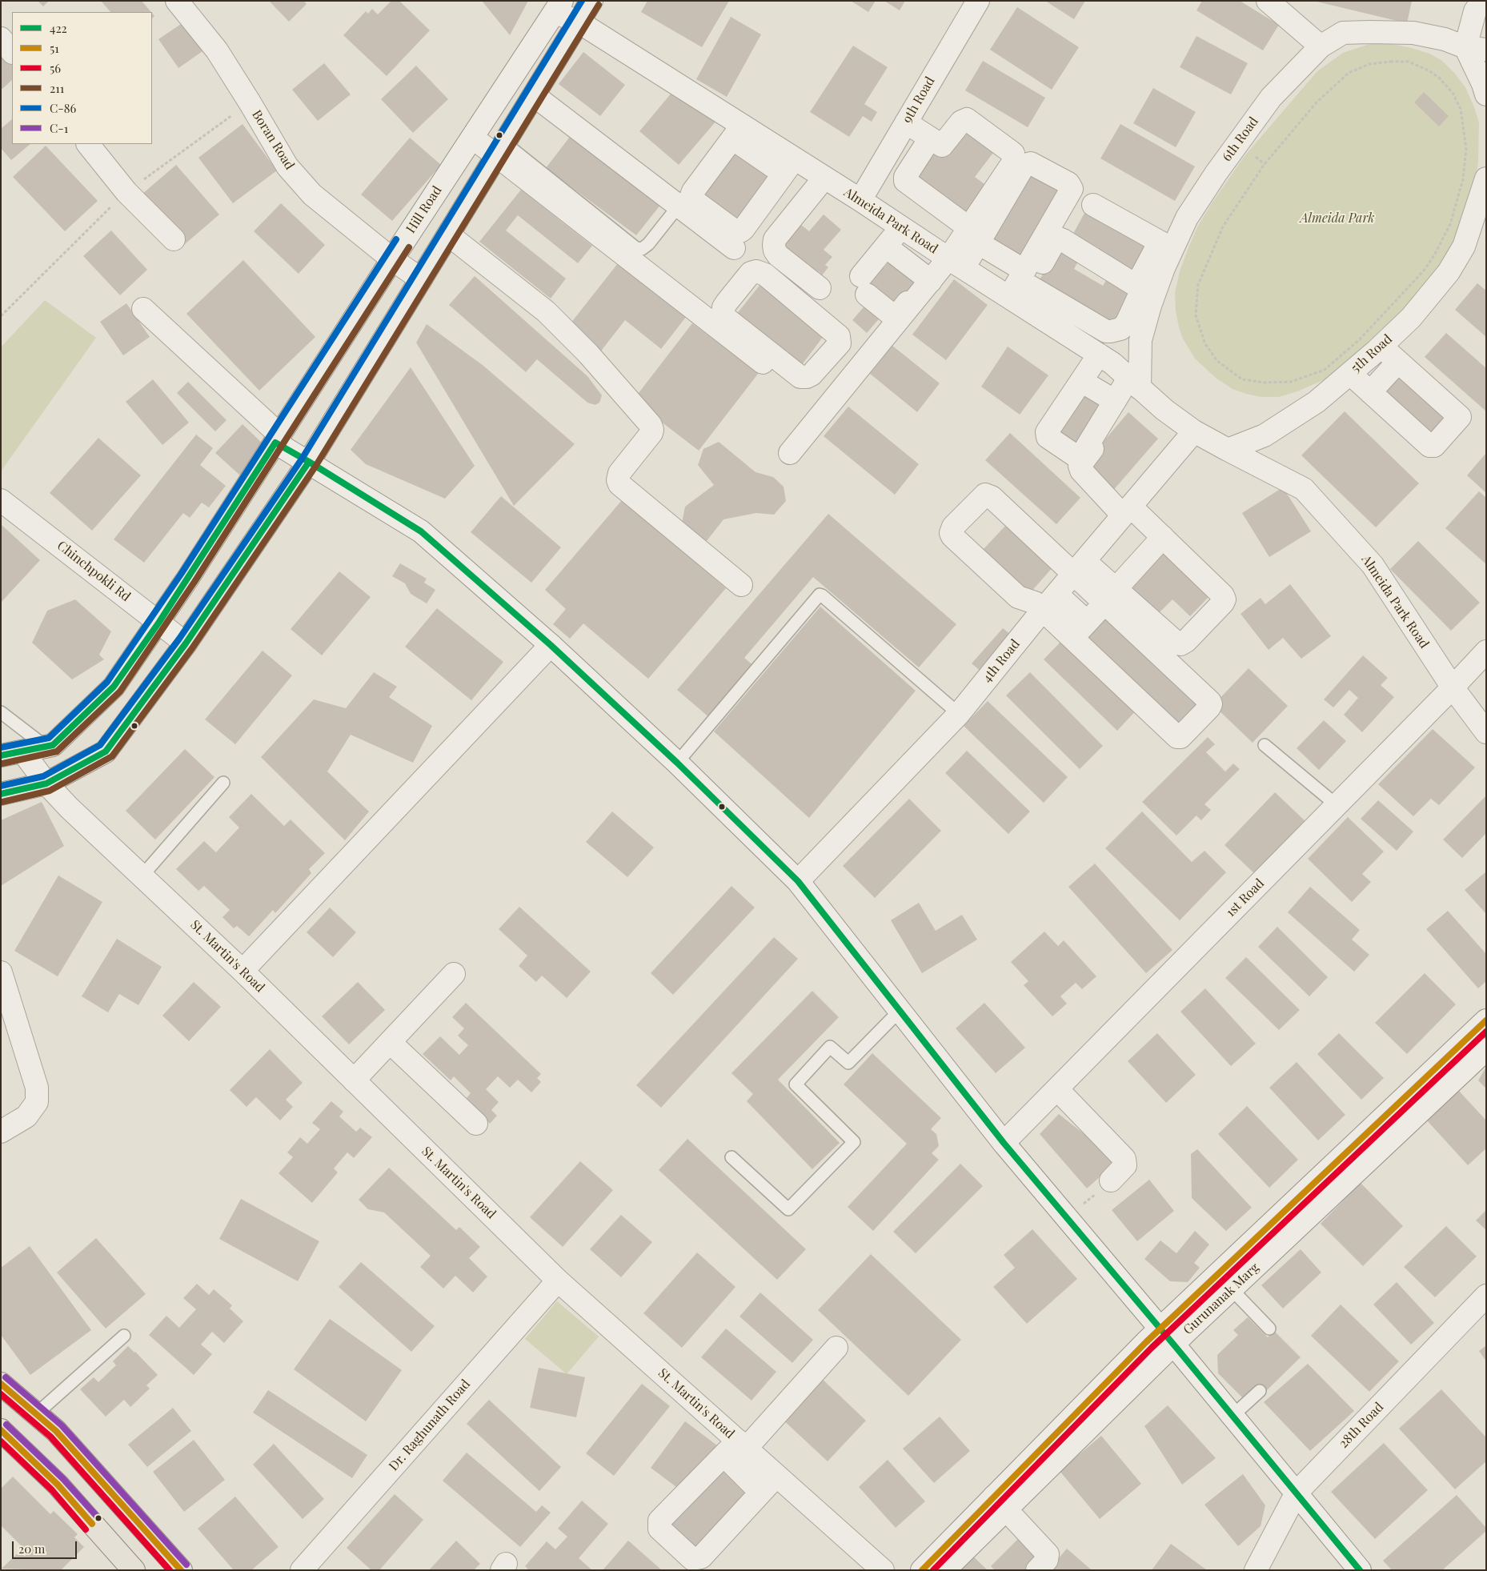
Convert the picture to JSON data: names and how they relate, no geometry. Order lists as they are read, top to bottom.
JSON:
{
  "streets": {
    "street": [
      "9th Road",
      "6th Road",
      "Boran Road",
      "Hill Road",
      "Almeida Park Road",
      "5th Road",
      "Chinchpokli Rd",
      "4th Road",
      "1st Road",
      "St. Martin's Road",
      "Gurunanak Marg",
      "Dr. Raghunath Road",
      "28th Road"
    ]
  },
  "crossings": [
    ["9th Road", "Almeida Park Road"],
    ["6th Road", "Almeida Park Road"],
    ["Boran Road", "Hill Road"],
    ["Hill Road", "Almeida Park Road"],
    ["Hill Road", "Chinchpokli Rd"],
    ["Hill Road", "St. Martin's Road"],
    ["Almeida Park Road", "5th Road"],
    ["Almeida Park Road", "4th Road"],
    ["Almeida Park Road", "1st Road"],
    ["St. Martin's Road", "Dr. Raghunath Road"]
  ],
  "parks": ["Almeida Park"],
  "lines": [
    "transit line C-86",
    "transit line 211",
    "transit line 422",
    "transit line 51",
    "transit line 56",
    "transit line C-1"
  ],
  "legend": [
    "422",
    "51",
    "56",
    "211",
    "C-86",
    "C-1"
  ],
  "scale_bar": "20 m"
}
